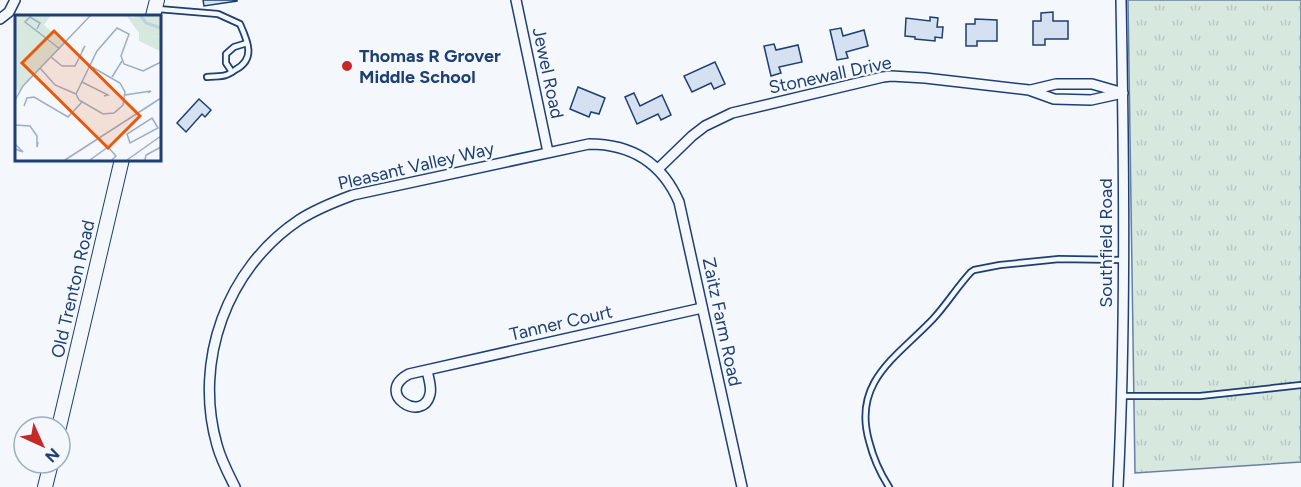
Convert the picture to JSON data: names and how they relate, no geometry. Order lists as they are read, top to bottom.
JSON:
{
  "streets": {
    "main road": ["Old Trenton Road"],
    "street": [
      "Jewel Road",
      "Stonewall Drive",
      "Pleasant Valley Way",
      "Southfield Road",
      "Zaitz Farm Road",
      "Tanner Court"
    ]
  },
  "crossings": [
    ["Jewel Road", "Pleasant Valley Way"],
    ["Stonewall Drive", "Pleasant Valley Way"],
    ["Stonewall Drive", "Southfield Road"],
    ["Stonewall Drive", "Zaitz Farm Road"],
    ["Pleasant Valley Way", "Zaitz Farm Road"],
    ["Zaitz Farm Road", "Tanner Court"]
  ],
  "places": ["Thomas R Grover Middle School"],
  "north": "bottom right"
}
